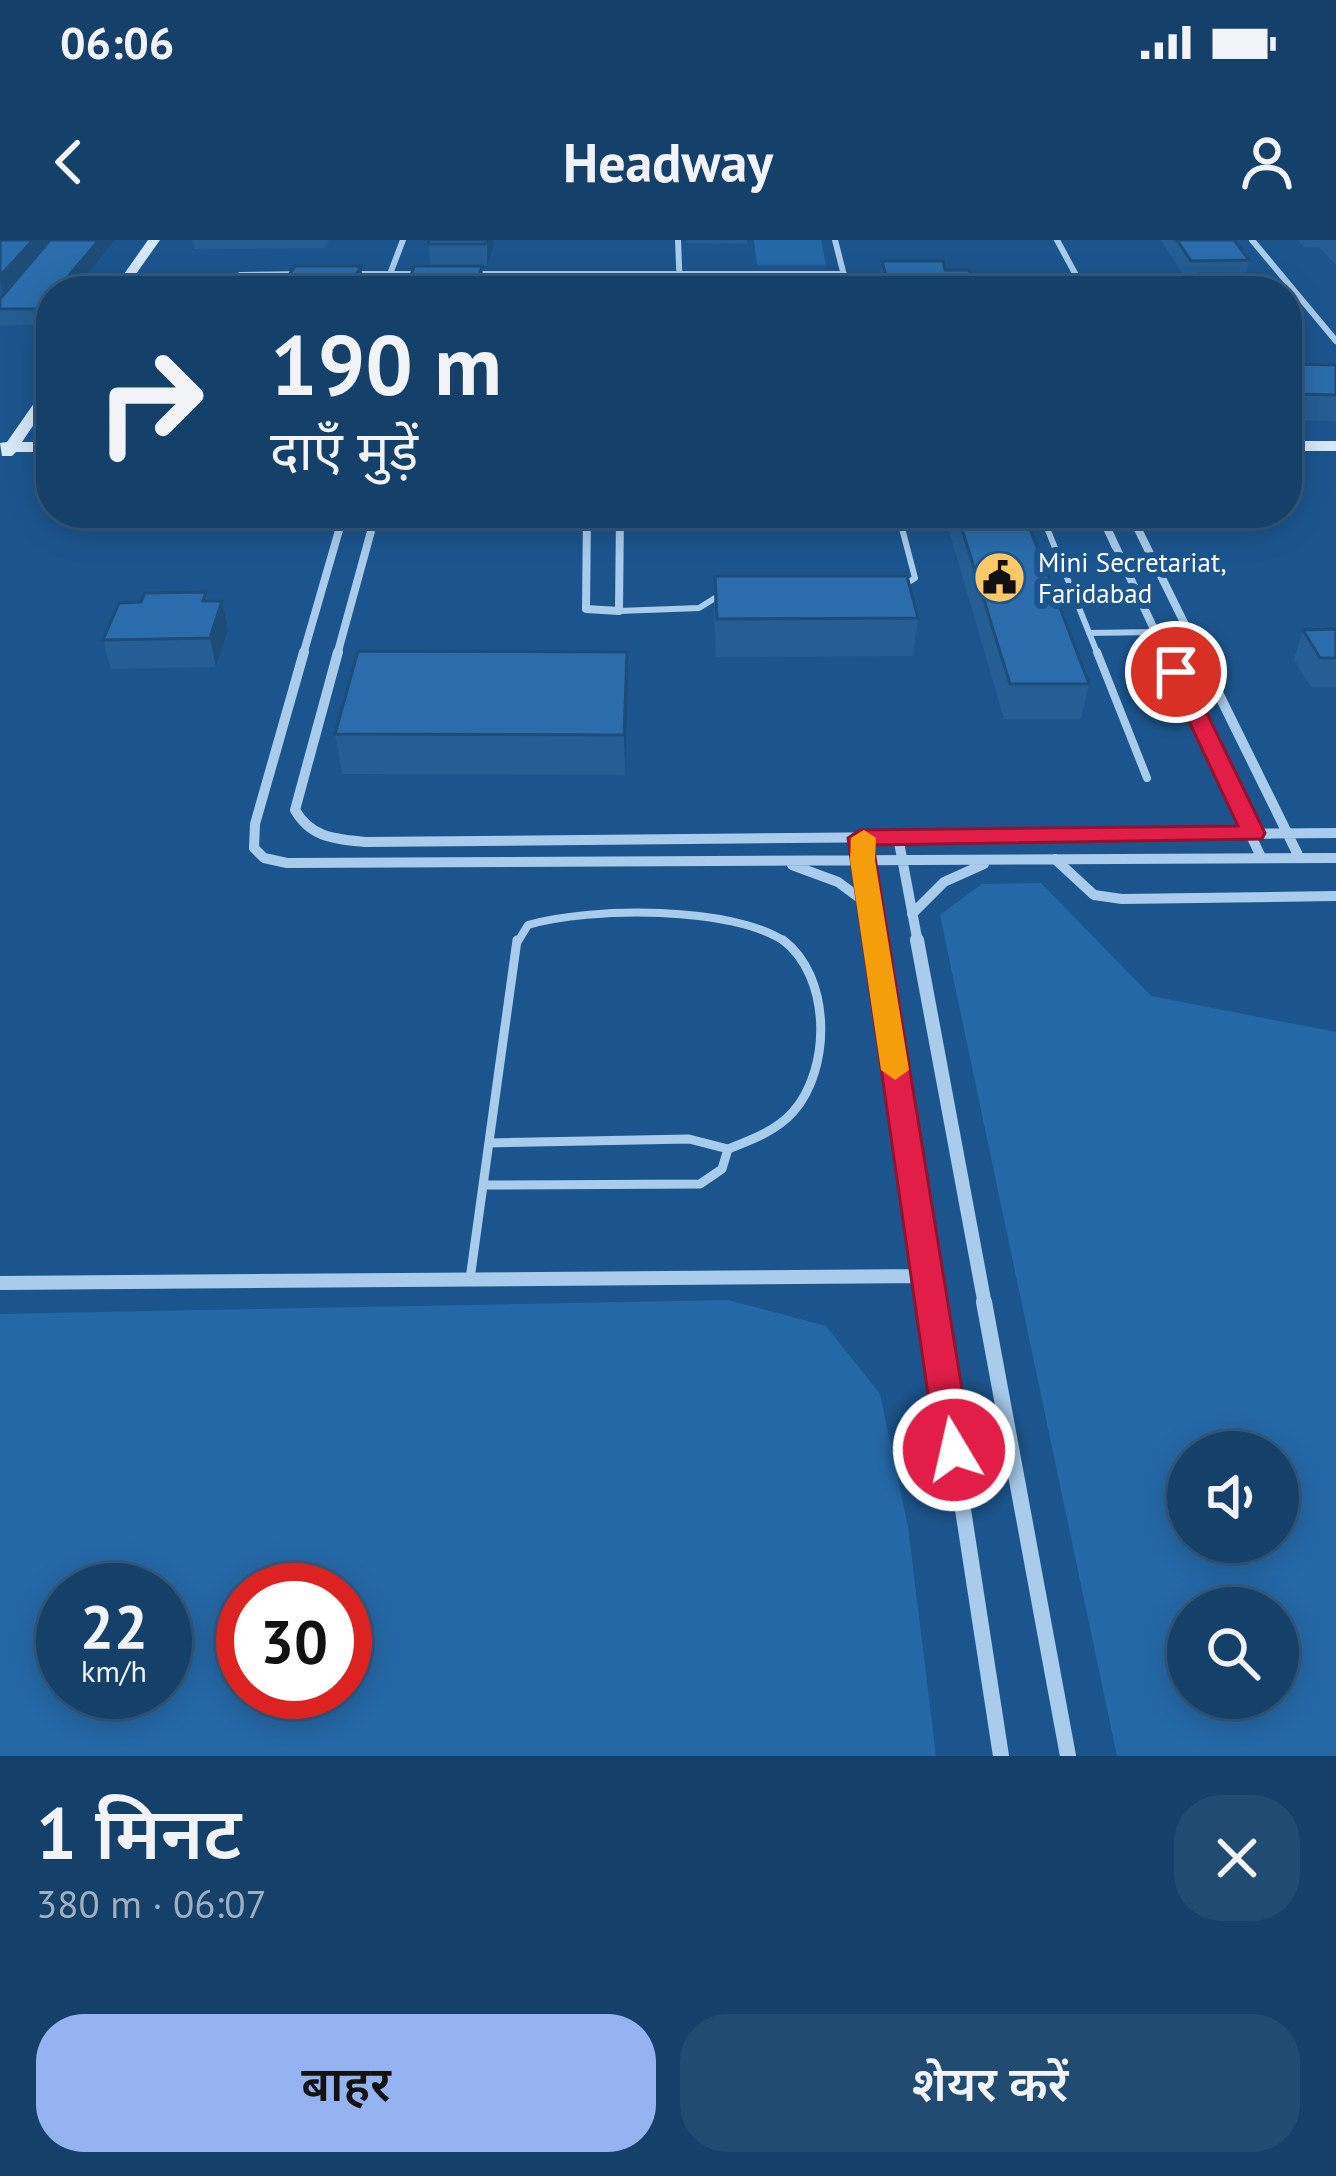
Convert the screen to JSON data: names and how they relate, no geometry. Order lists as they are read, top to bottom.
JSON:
{
  "places": {
    "public building": ["Mini Secretariat, Faridabad"]
  },
  "page": {
    "status": "06:06",
    "header": "Headway",
    "turn": ["190 m", "दाएँ मुड़ें"],
    "speed": "22 km/h",
    "limit": "30",
    "heading": ["1 मिनट", "380 m · 06:07"],
    "buttons": ["बाहर", "शेयर करें"]
  }
}
